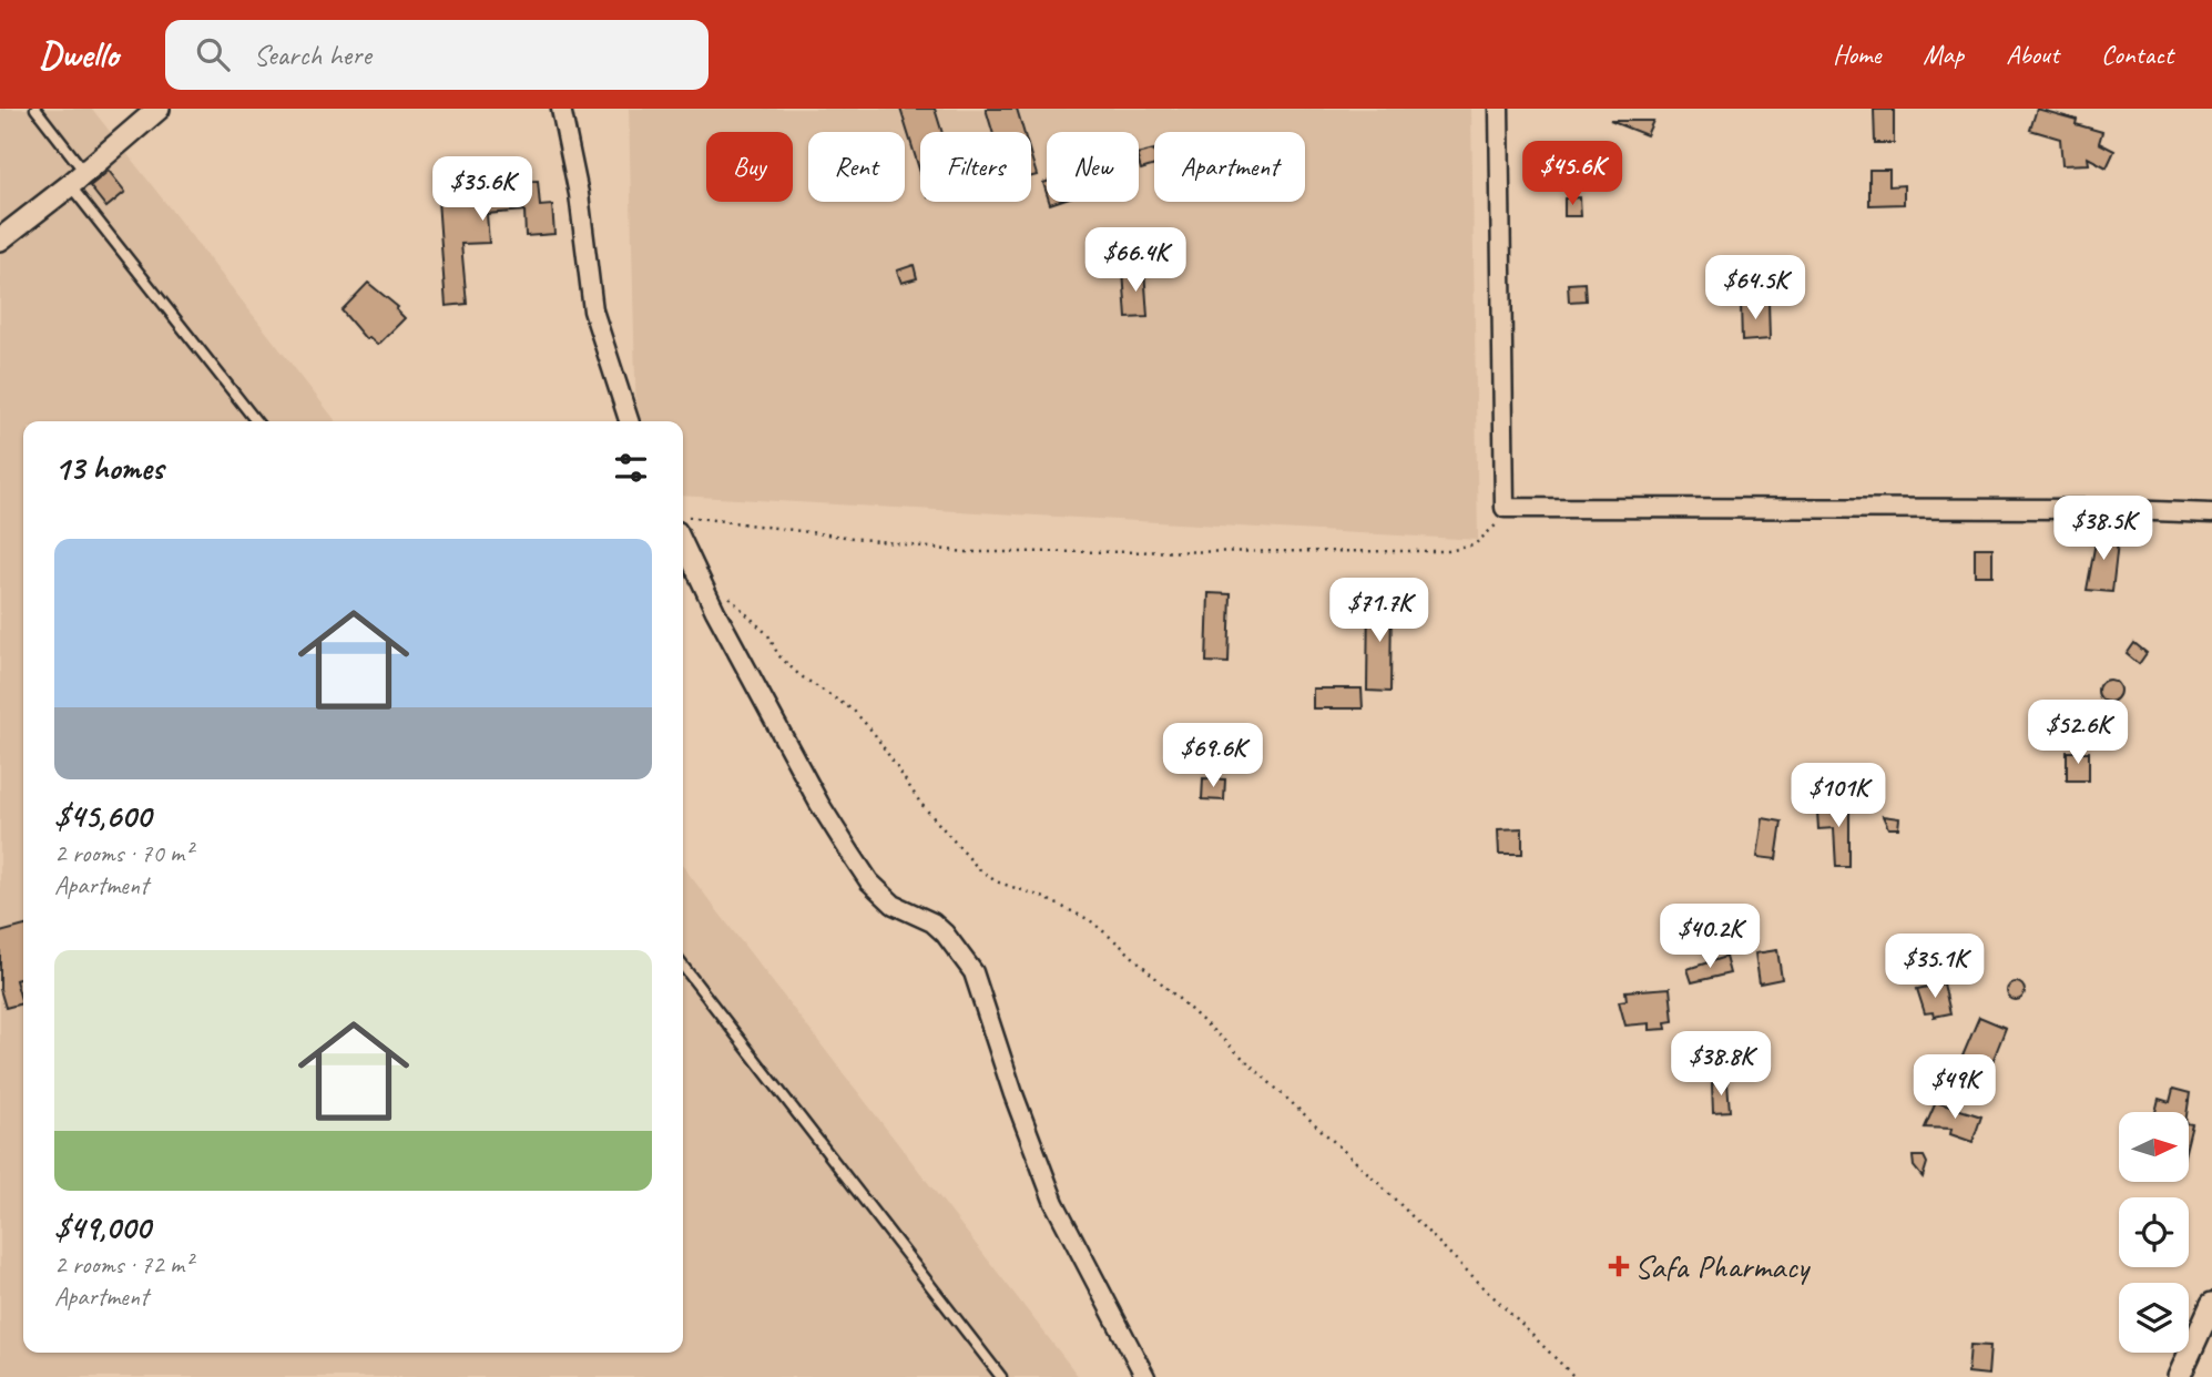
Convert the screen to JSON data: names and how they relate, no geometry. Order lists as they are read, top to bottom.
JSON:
{
  "places": {
    "health": ["Safa Pharmacy"]
  },
  "north": "right",
  "page": {
    "header": "Dwello",
    "search": "Search here",
    "nav": [
      "Home",
      "Map",
      "About",
      "Contact"
    ],
    "chip": [
      "Buy",
      "Rent",
      "Filters",
      "New",
      "Apartment"
    ],
    "price": [
      "$45.6K",
      "$35.6K",
      "$66.4K",
      "$64.5K",
      "$38.5K",
      "$71.7K",
      "$52.6K",
      "$69.6K",
      "$101K",
      "$40.2K",
      "$35.1K",
      "$38.8K",
      "$49K"
    ],
    "heading": "13 homes",
    "list": [
      {
        "name": "$45,600",
        "note": "2 rooms · 70 m² · Apartment"
      },
      {
        "name": "$49,000",
        "note": "2 rooms · 72 m² · Apartment"
      }
    ]
  }
}
